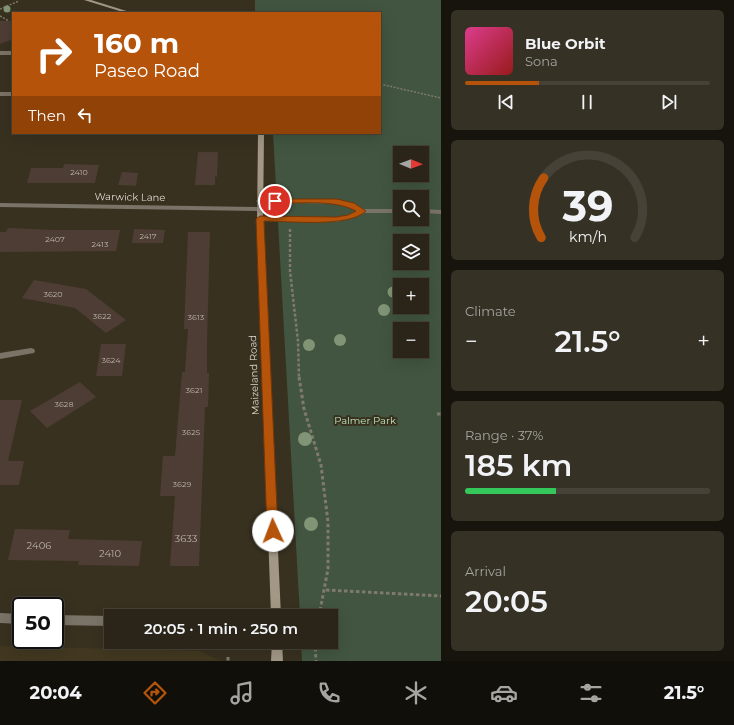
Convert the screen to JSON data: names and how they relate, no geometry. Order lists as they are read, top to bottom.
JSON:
{
  "streets": {
    "main road": ["Maizeland Road"],
    "street": ["Warwick Lane"]
  },
  "crossings": [
    ["Warwick Lane", "Maizeland Road"]
  ],
  "parks": ["Palmer Park"],
  "house_numbers": [
    "2410",
    "2417",
    "2407",
    "2413",
    "3620",
    "3622",
    "3613",
    "3624",
    "3621",
    "3628",
    "3625",
    "3629",
    "3633",
    "2406",
    "2410"
  ],
  "north": "right",
  "page": {
    "turn": ["160 m", "Paseo Road"],
    "song": ["Blue Orbit", "Sona"],
    "then": "Then",
    "map_buttons": ["+", "−"],
    "tile": [
      "Climate",
      ["Range · 37%", "185 km"],
      ["Arrival", "20:05"]
    ],
    "heat": ["−", "21.5°", "+"],
    "limit": "50",
    "trip": "20:05 · 1 min · 250 m",
    "tabs": ["20:04", "21.5°"],
    "gauge": ["39", "km/h"]
  }
}
